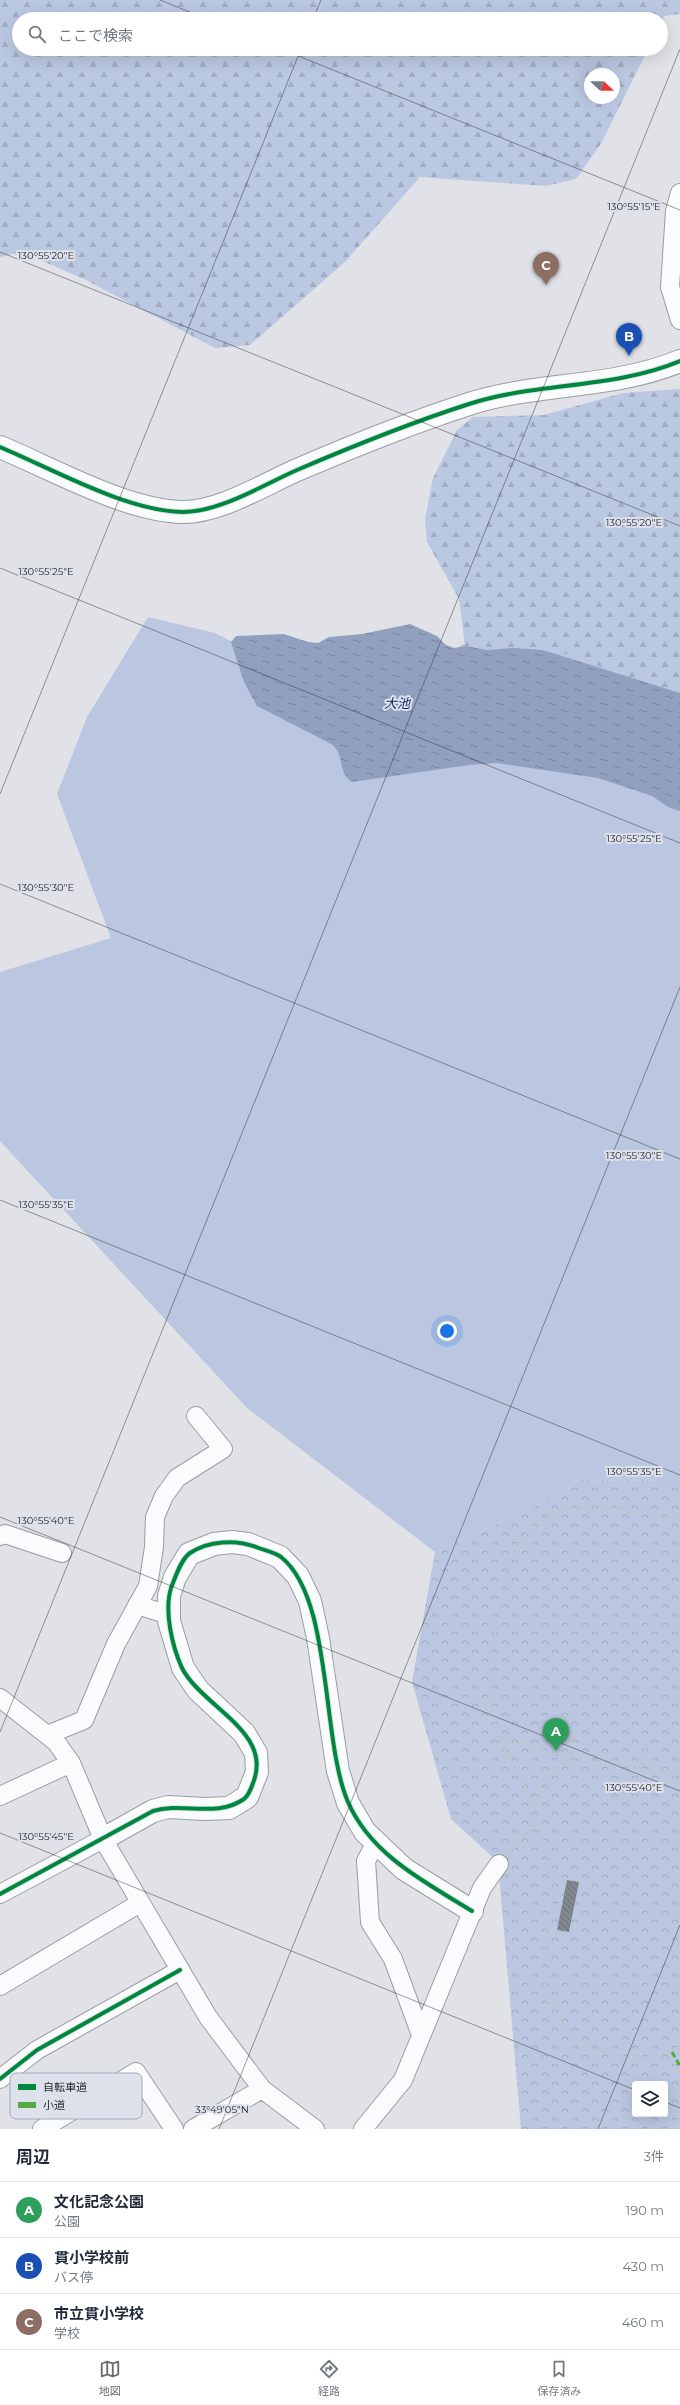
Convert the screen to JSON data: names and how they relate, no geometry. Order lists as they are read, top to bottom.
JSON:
{
  "water": ["大池"],
  "legend": ["自転車道", "小道"],
  "north": "right",
  "page": {
    "search": "ここで検索",
    "pins": ["C", "B", "A"],
    "heading": ["周辺", "3件"],
    "list": [
      {
        "mark": "A",
        "name": "文化記念公園",
        "note": "公園",
        "value": "190 m"
      },
      {
        "mark": "B",
        "name": "貫小学校前",
        "note": "バス停",
        "value": "430 m"
      },
      {
        "mark": "C",
        "name": "市立貫小学校",
        "note": "学校",
        "value": "460 m"
      }
    ],
    "nav": ["地図", "経路", "保存済み"]
  },
  "coordinates": [
    "130°55'15\"E",
    "130°55'20\"E",
    "130°55'25\"E",
    "130°55'30\"E",
    "130°55'35\"E",
    "130°55'40\"E",
    "130°55'45\"E",
    "33°49'05\"N"
  ]
}
